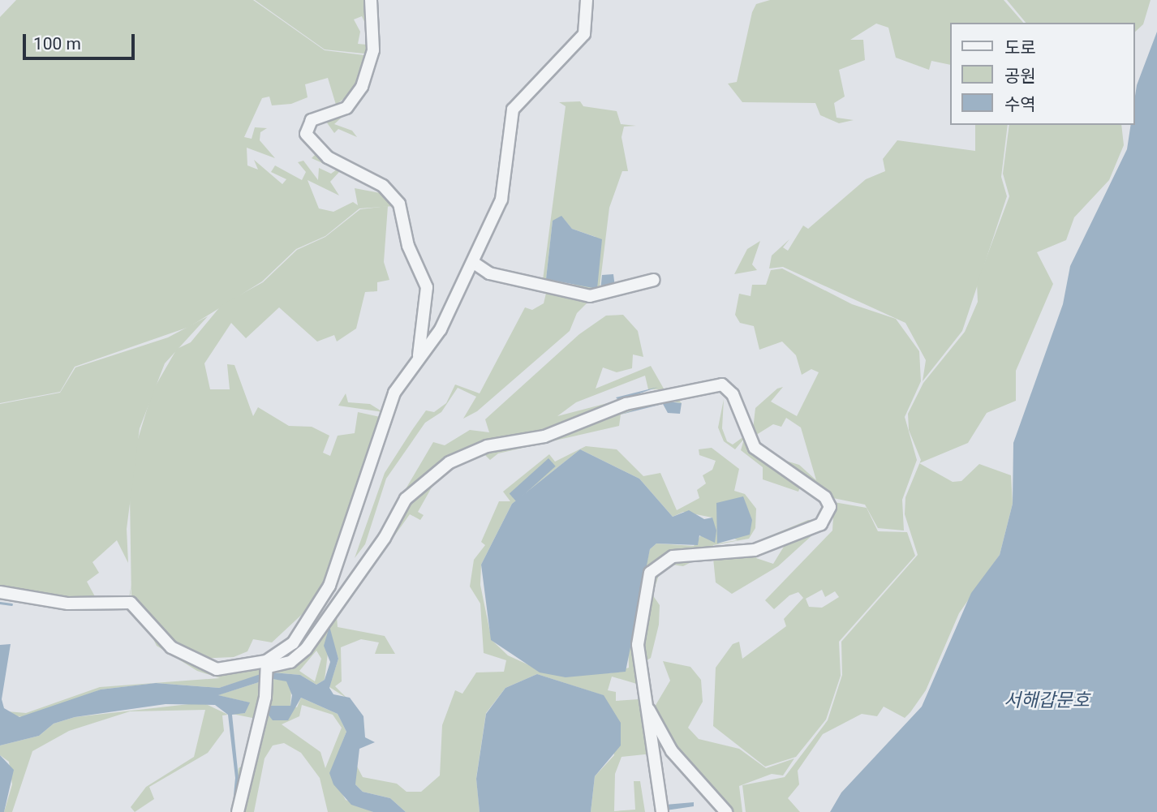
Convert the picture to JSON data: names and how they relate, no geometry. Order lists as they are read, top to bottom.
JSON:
{
  "water": ["서해갑문호"],
  "legend": ["도로", "공원", "수역"],
  "scale_bar": "100 m"
}
